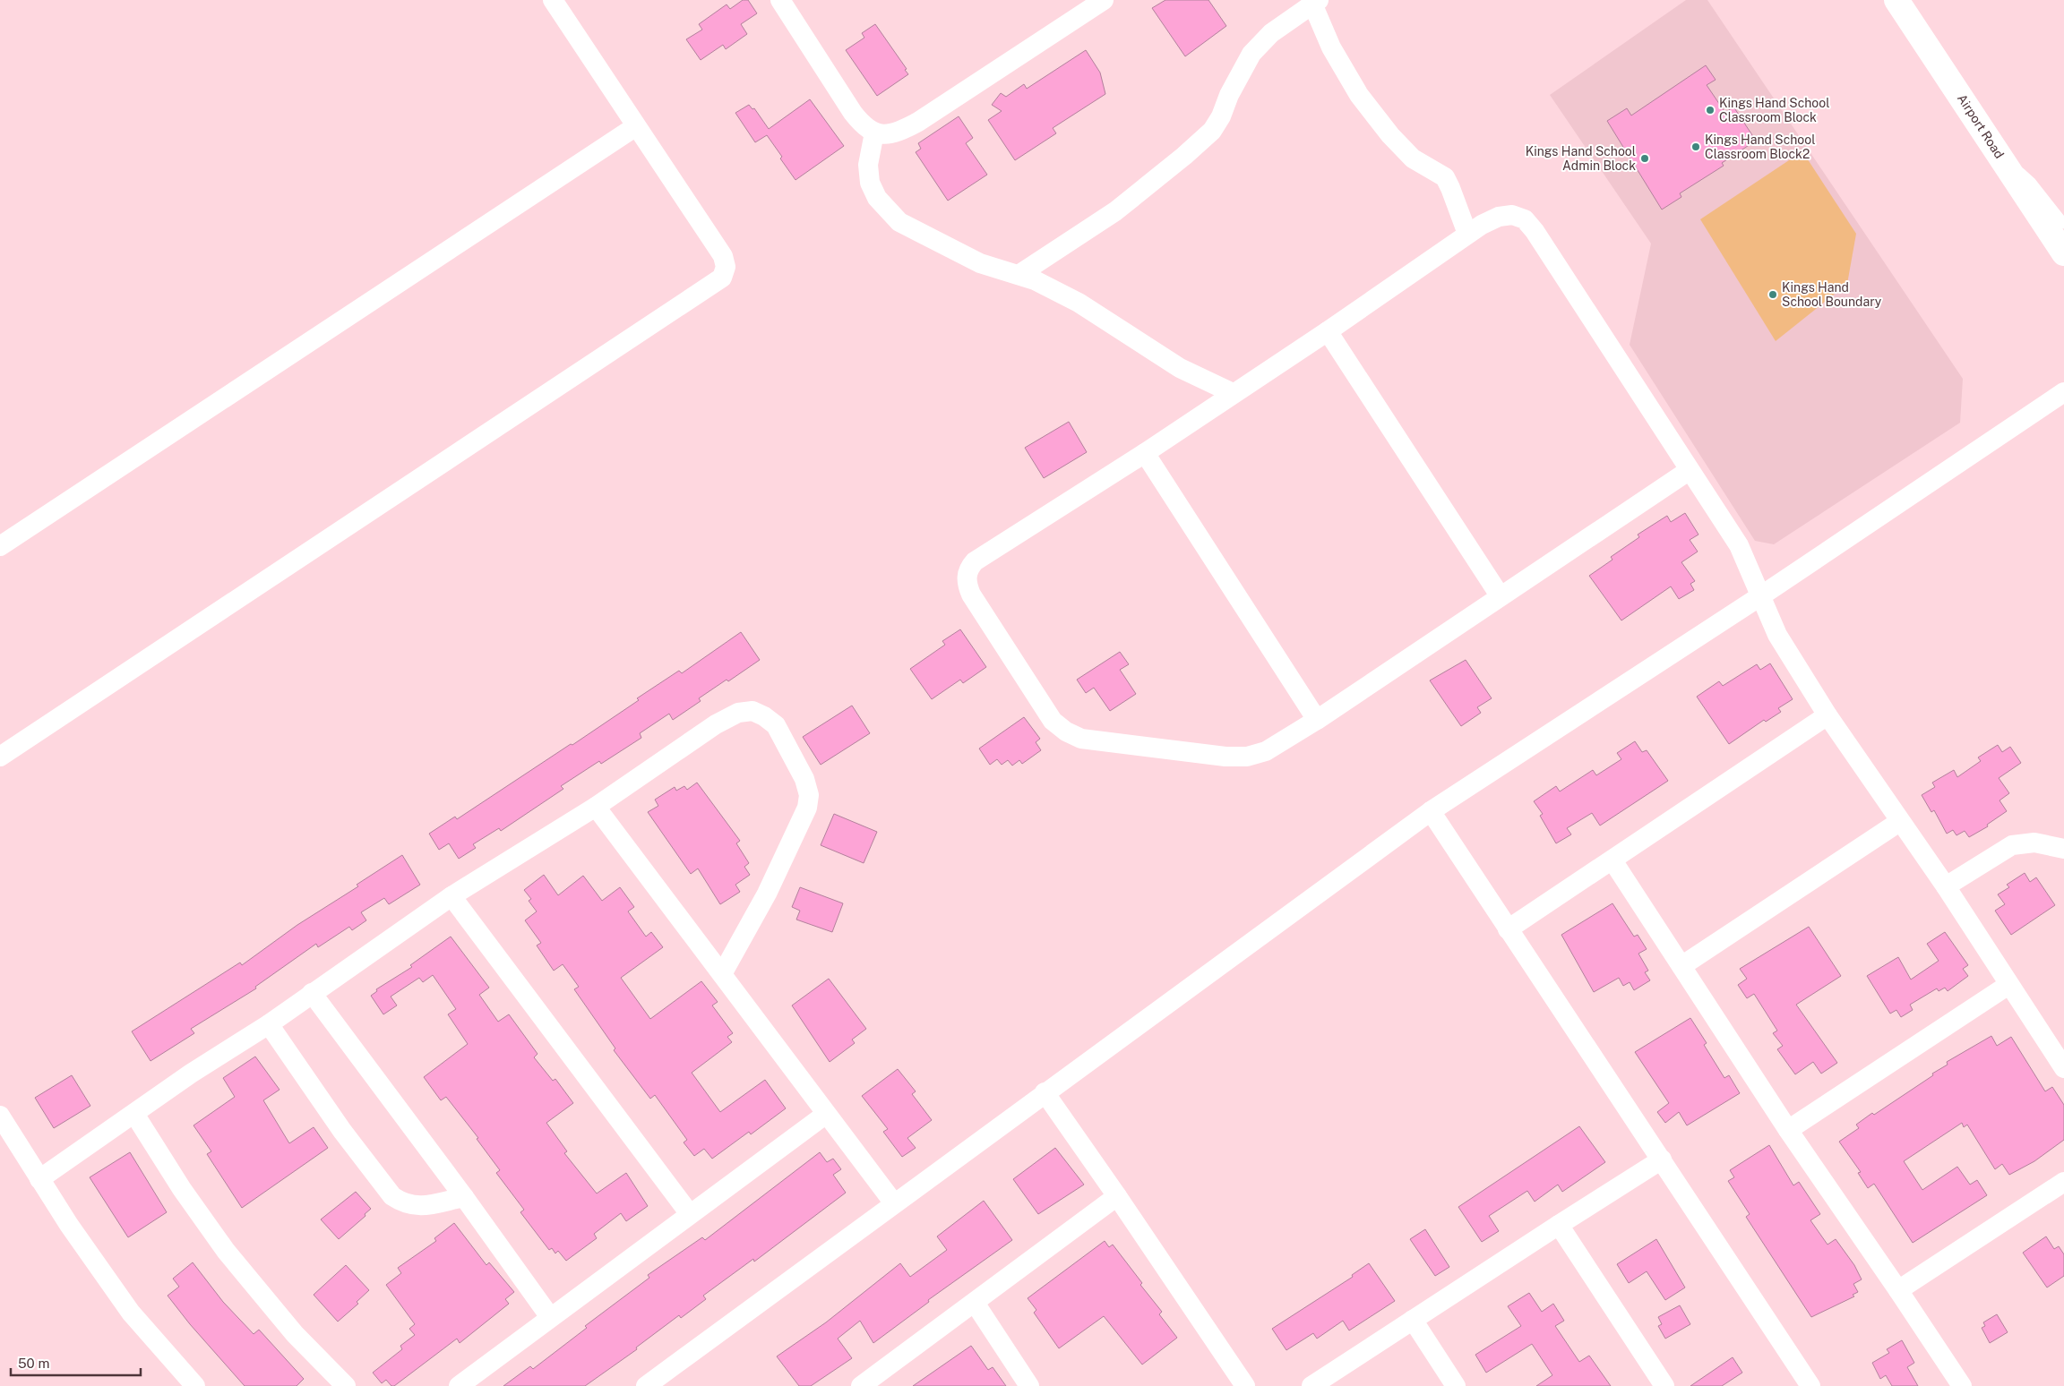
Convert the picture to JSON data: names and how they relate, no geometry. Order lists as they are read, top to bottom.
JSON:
{
  "streets": {
    "main road": ["Airport Road"]
  },
  "places": [
    "Kings Hand School Classroom Block",
    "Kings Hand School Classroom Block2",
    "Kings Hand School Admin Block",
    "Kings Hand School Boundary"
  ],
  "scale_bar": "50 m"
}
